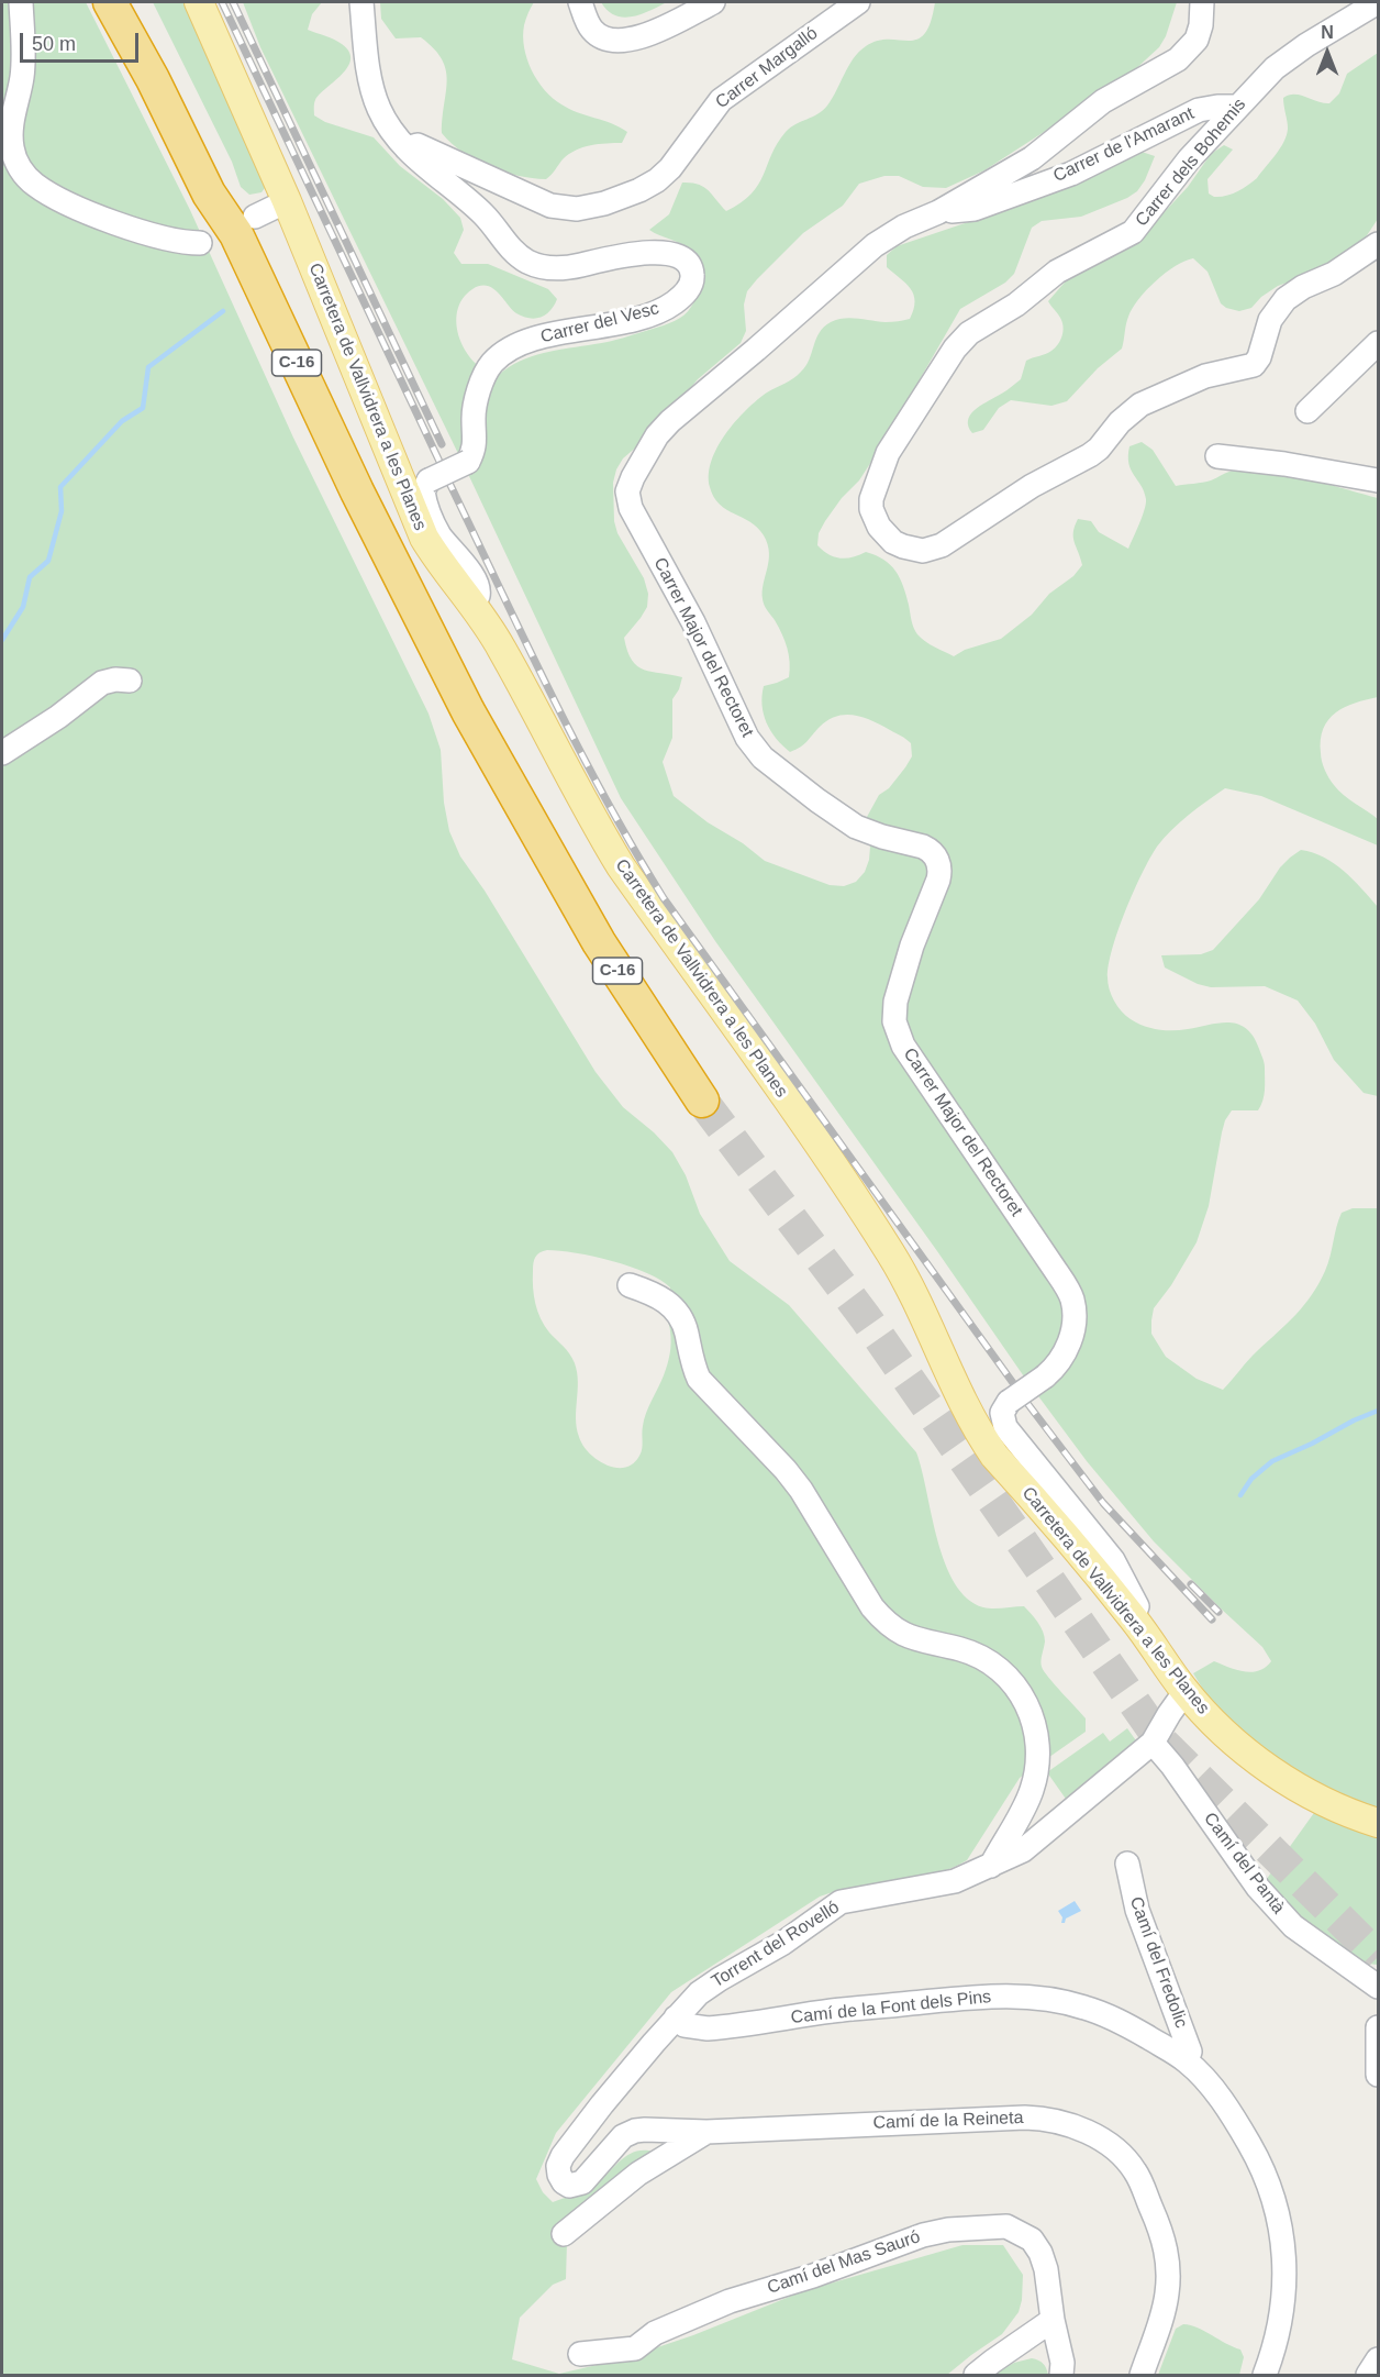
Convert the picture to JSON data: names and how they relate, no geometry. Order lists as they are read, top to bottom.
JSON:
{
  "streets": {
    "highway": ["C-16"],
    "main road": ["Carretera de Vallvidrera a les Planes"],
    "street": [
      "Carrer Margalló",
      "Carrer de l'Amarant",
      "Carrer dels Bohemis",
      "Carrer del Vesc",
      "Carrer Major del Rectoret",
      "Camí del Pantà",
      "Torrent del Rovelló",
      "Camí del Fredolic",
      "Camí de la Font dels Pins",
      "Camí de la Reineta",
      "Camí del Mas Sauró"
    ]
  },
  "crossings": [
    ["Carrer Margalló", "Carrer del Vesc"],
    ["Carrer de l'Amarant", "Carrer dels Bohemis"],
    ["Carrer de l'Amarant", "Carrer Major del Rectoret"],
    ["Carrer del Vesc", "Carretera de Vallvidrera a les Planes"],
    ["Carretera de Vallvidrera a les Planes", "Carrer Major del Rectoret"],
    ["Carretera de Vallvidrera a les Planes", "Torrent del Rovelló"],
    ["Camí del Pantà", "Torrent del Rovelló"],
    ["Torrent del Rovelló", "Camí de la Font dels Pins"],
    ["Torrent del Rovelló", "Camí de la Reineta"],
    ["Camí del Fredolic", "Camí de la Font dels Pins"]
  ],
  "scale_bar": "50 m",
  "north": "top"
}
